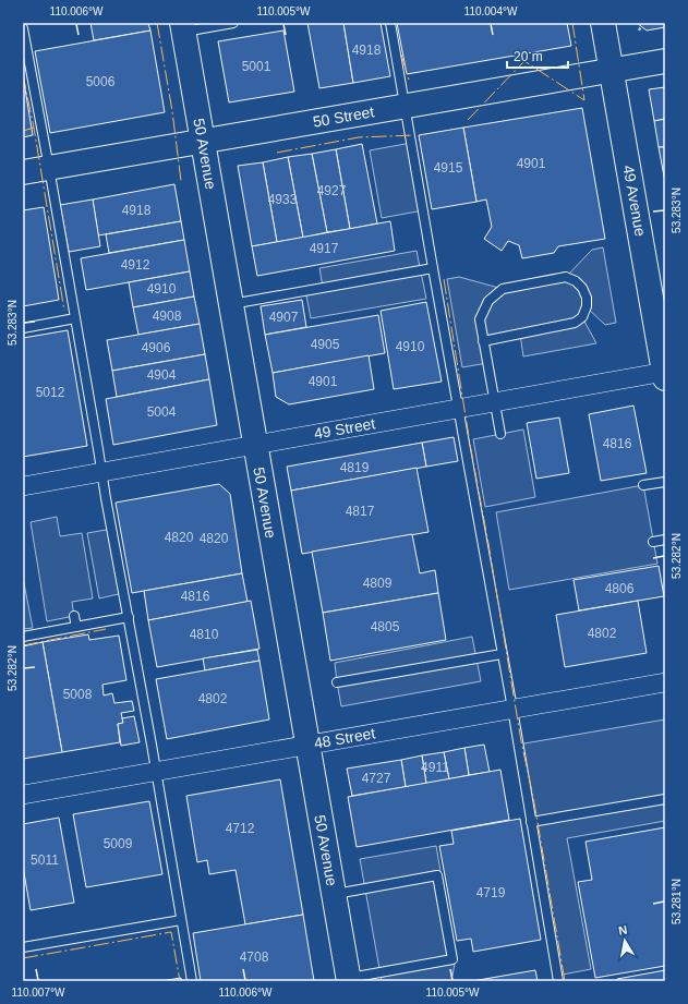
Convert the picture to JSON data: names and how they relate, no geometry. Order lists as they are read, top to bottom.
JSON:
{
  "streets": {
    "street": [
      "50 Street",
      "50 Avenue",
      "49 Avenue",
      "49 Street",
      "48 Street"
    ]
  },
  "crossings": [
    ["50 Street", "50 Avenue"],
    ["50 Street", "49 Avenue"],
    ["50 Avenue", "49 Street"],
    ["50 Avenue", "48 Street"],
    ["49 Avenue", "49 Street"]
  ],
  "house_numbers": [
    "4918",
    "5001",
    "5006",
    "4901",
    "4915",
    "4927",
    "4933",
    "4918",
    "4917",
    "4912",
    "4910",
    "4908",
    "4907",
    "4905",
    "4910",
    "4906",
    "4904",
    "4901",
    "5012",
    "5004",
    "4816",
    "4819",
    "4817",
    "4820",
    "4820",
    "4809",
    "4806",
    "4816",
    "4805",
    "4802",
    "4810",
    "5008",
    "4802",
    "4911",
    "4727",
    "4712",
    "5009",
    "5011",
    "4719",
    "4708"
  ],
  "scale_bar": "20 m",
  "north": "top",
  "coordinates": [
    "110.006°W",
    "110.005°W",
    "110.004°W",
    "53.283°N",
    "53.282°N",
    "53.281°N",
    "110.007°W"
  ]
}
